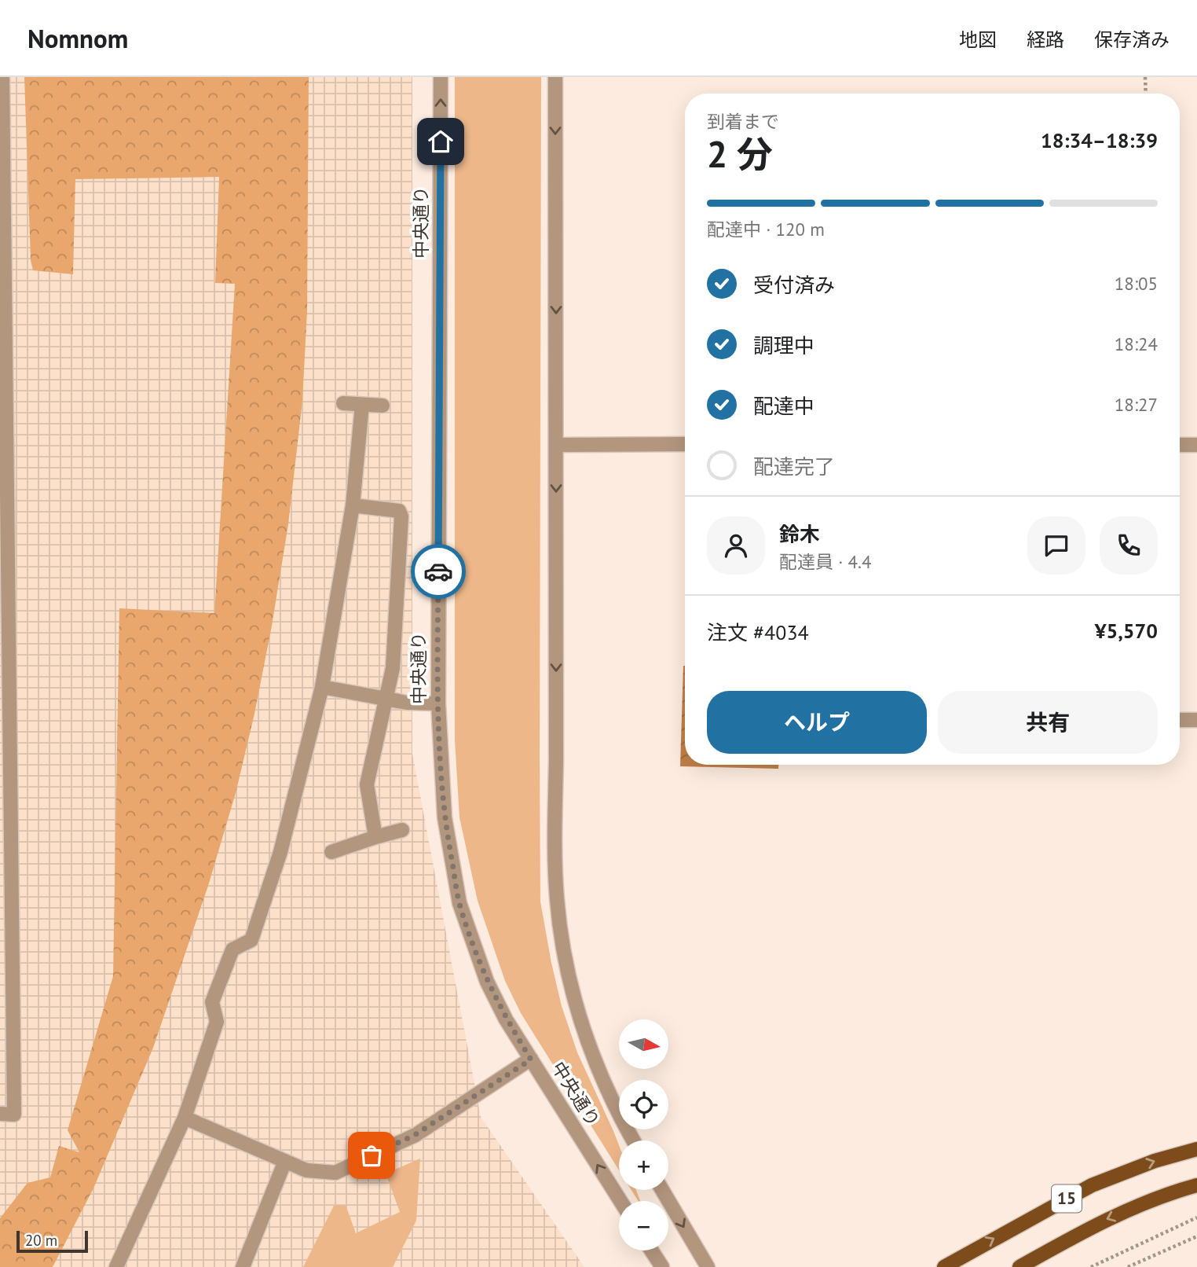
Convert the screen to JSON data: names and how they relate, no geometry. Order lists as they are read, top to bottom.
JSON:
{
  "streets": {
    "main road": ["15"],
    "street": ["中央通り"]
  },
  "scale_bar": "20 m",
  "north": "right",
  "page": {
    "header": "Nomnom",
    "nav": ["地図", "経路", "保存済み"],
    "heading": ["2 分", "到着まで", "18:34–18:39"],
    "panel": [
      "鈴木",
      "配達員 · 4.4",
      "注文 #4034",
      "¥5,570"
    ],
    "bar": "配達中 · 120 m",
    "list": [
      ["受付済み", "18:05"],
      ["調理中", "18:24"],
      ["配達中", "18:27"],
      "配達完了"
    ],
    "buttons": ["ヘルプ", "共有"],
    "map_buttons": ["+", "−"],
    "scale": "20 m"
  }
}
